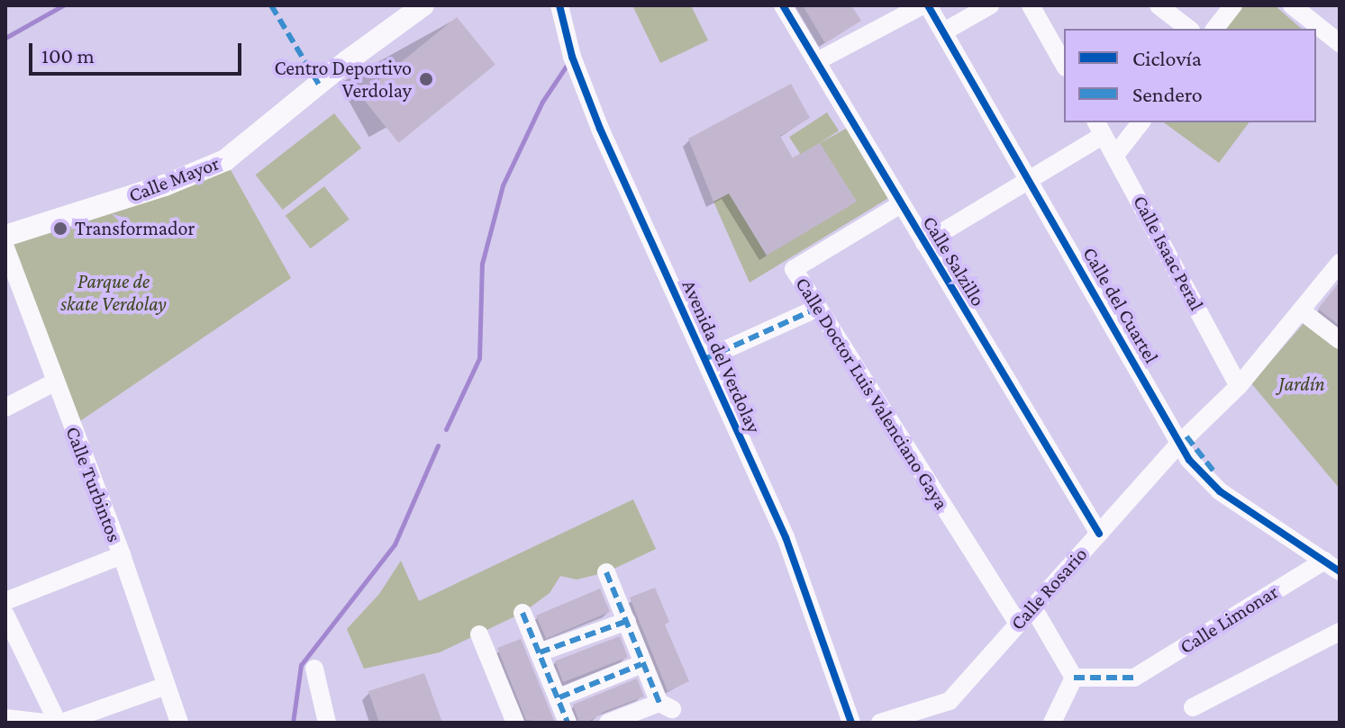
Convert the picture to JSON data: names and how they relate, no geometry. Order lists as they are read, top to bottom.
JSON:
{
  "streets": {
    "main road": ["Calle Mayor"],
    "street": [
      "Calle Isaac Peral",
      "Calle Salzillo",
      "Calle del Cuartel",
      "Avenida del Verdolay",
      "Calle Doctor Luis Valenciano Gaya",
      "Calle Turbintos",
      "Calle Rosario",
      "Calle Limonar"
    ]
  },
  "crossings": [
    ["Calle Isaac Peral", "Calle Rosario"],
    ["Calle Salzillo", "Calle Doctor Luis Valenciano Gaya"],
    ["Calle Salzillo", "Calle Rosario"],
    ["Calle del Cuartel", "Calle Rosario"],
    ["Calle del Cuartel", "Calle Limonar"],
    ["Calle Doctor Luis Valenciano Gaya", "Calle Rosario"]
  ],
  "parks": ["Parque de skate Verdolay", "Jardín"],
  "places": ["Centro Deportivo Verdolay", "Transformador"],
  "legend": ["Ciclovía", "Sendero"],
  "scale_bar": "100 m"
}
